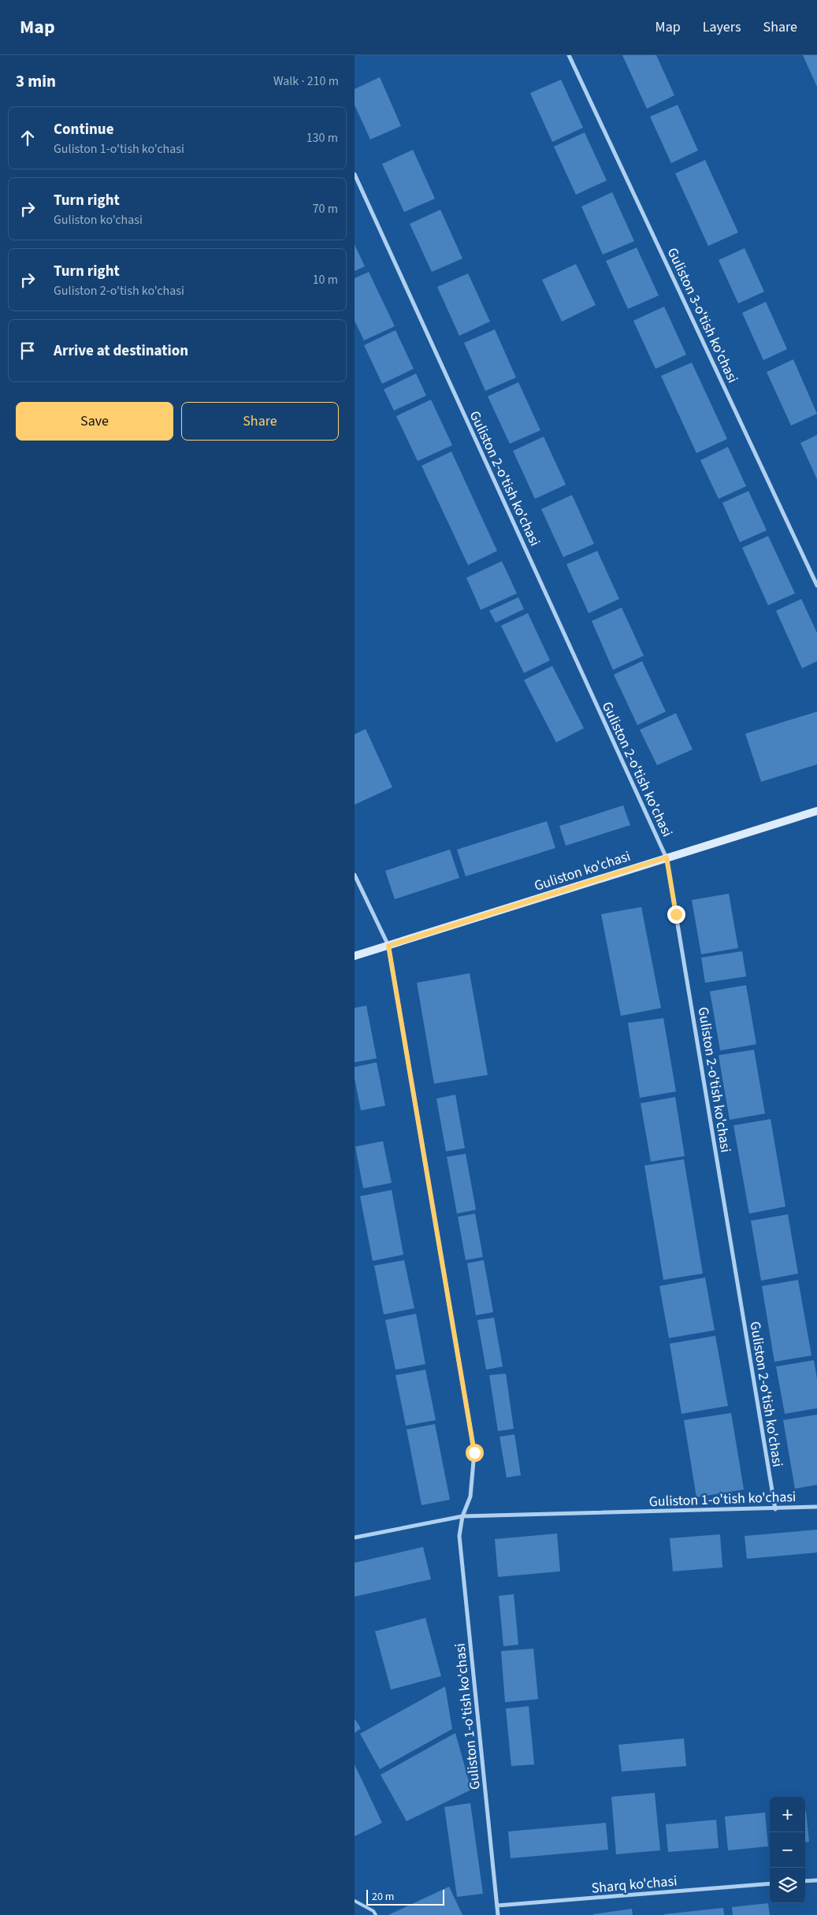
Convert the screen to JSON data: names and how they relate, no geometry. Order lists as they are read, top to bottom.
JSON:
{
  "streets": {
    "main road": ["Guliston ko'chasi"],
    "street": [
      "Guliston 3-o'tish ko'chasi",
      "Guliston 2-o'tish ko'chasi",
      "Guliston 1-o'tish ko'chasi",
      "Sharq ko'chasi"
    ]
  },
  "crossings": [
    ["Guliston 2-o'tish ko'chasi", "Guliston ko'chasi"],
    ["Guliston 2-o'tish ko'chasi", "Guliston 1-o'tish ko'chasi"],
    ["Guliston ko'chasi", "Guliston 1-o'tish ko'chasi"],
    ["Guliston 1-o'tish ko'chasi", "Sharq ko'chasi"]
  ],
  "scale_bar": "20 m",
  "page": {
    "header": "Map",
    "nav": ["Map", "Layers", "Share"],
    "heading": ["3 min", "Walk · 210 m"],
    "list": [
      ["Continue", "Guliston 1-o'tish ko'chasi", "130 m"],
      ["Turn right", "Guliston ko'chasi", "70 m"],
      ["Turn right", "Guliston 2-o'tish ko'chasi", "10 m"],
      "Arrive at destination"
    ],
    "buttons": ["Save", "Share"],
    "map_buttons": ["+", "−"],
    "scale": "20 m"
  }
}
